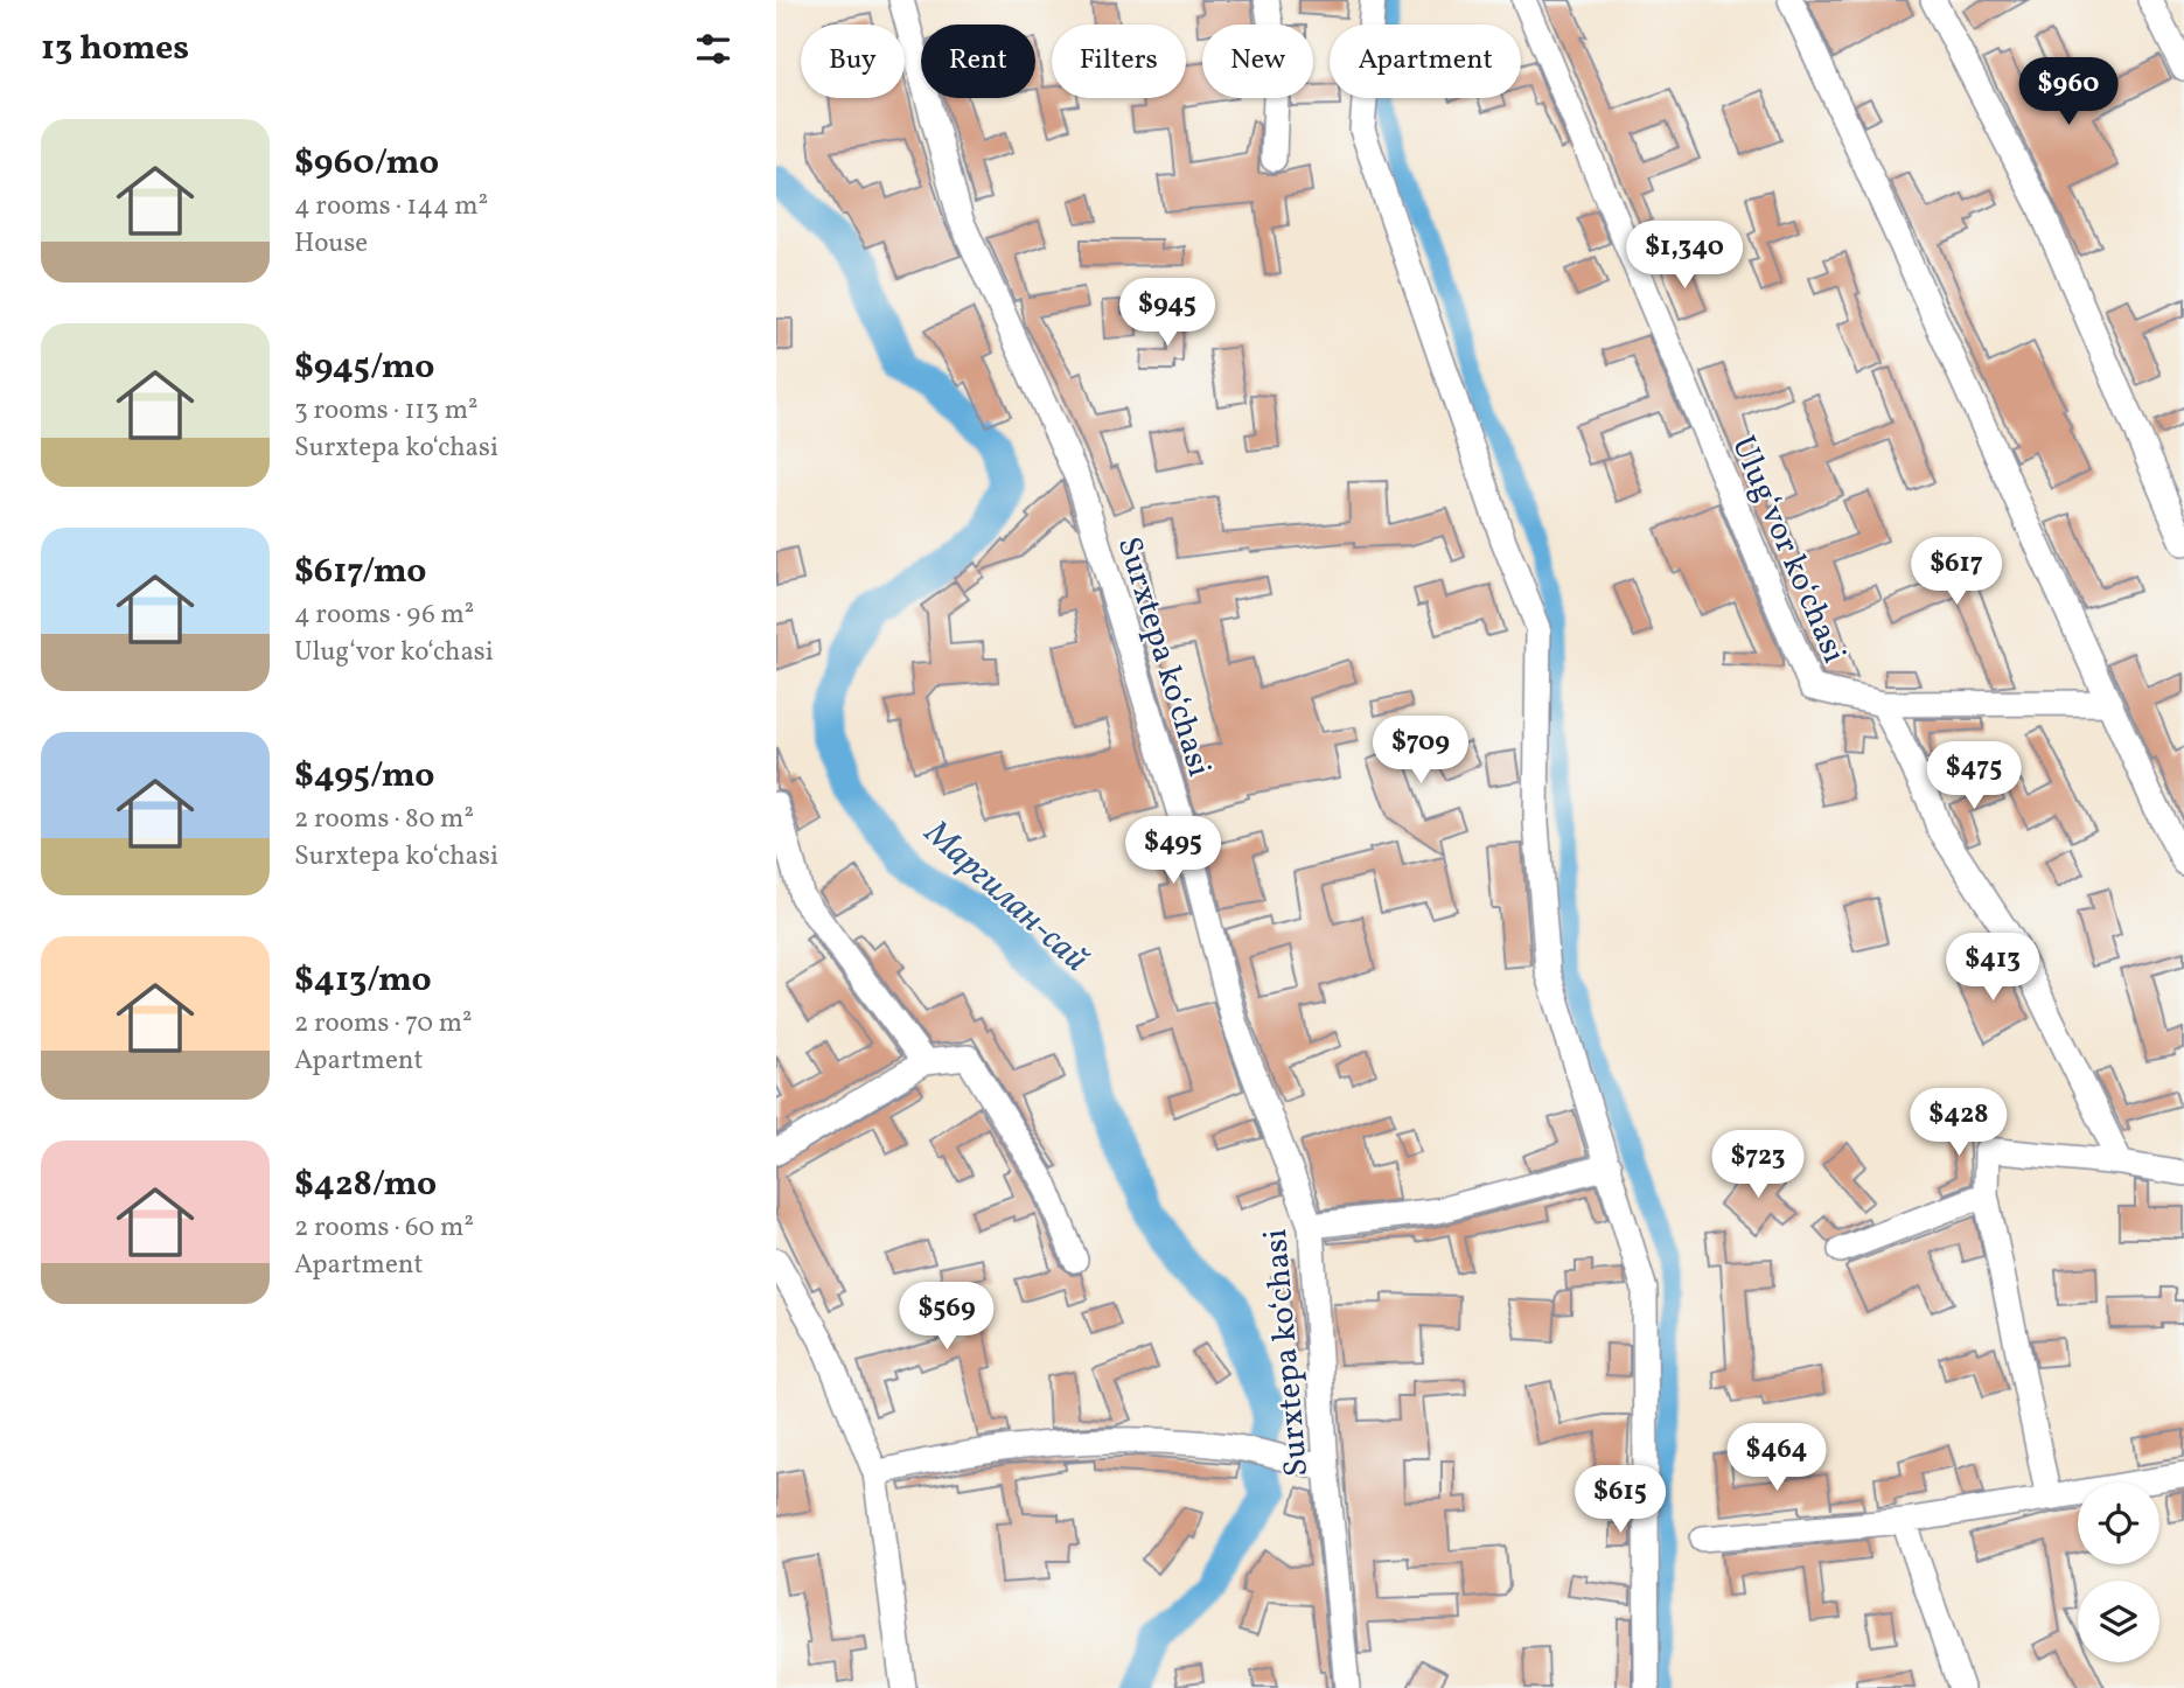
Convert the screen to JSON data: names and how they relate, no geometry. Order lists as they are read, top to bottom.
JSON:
{
  "streets": {
    "street": ["Ulugʻvor koʻchasi", "Surxtepa koʻchasi"]
  },
  "water": ["Маргилан-сай"],
  "page": {
    "heading": "13 homes",
    "chip": [
      "Buy",
      "Rent",
      "Filters",
      "New",
      "Apartment"
    ],
    "price": [
      "$960",
      "$1,340",
      "$945",
      "$617",
      "$709",
      "$475",
      "$495",
      "$413",
      "$428",
      "$723",
      "$569",
      "$464",
      "$615"
    ],
    "list": [
      {
        "name": "$960/mo",
        "note": "4 rooms · 144 m² · House"
      },
      {
        "name": "$945/mo",
        "note": "3 rooms · 113 m² · Surxtepa koʻchasi"
      },
      {
        "name": "$617/mo",
        "note": "4 rooms · 96 m² · Ulugʻvor koʻchasi"
      },
      {
        "name": "$495/mo",
        "note": "2 rooms · 80 m² · Surxtepa koʻchasi"
      },
      {
        "name": "$413/mo",
        "note": "2 rooms · 70 m² · Apartment"
      },
      {
        "name": "$428/mo",
        "note": "2 rooms · 60 m² · Apartment"
      }
    ]
  }
}
